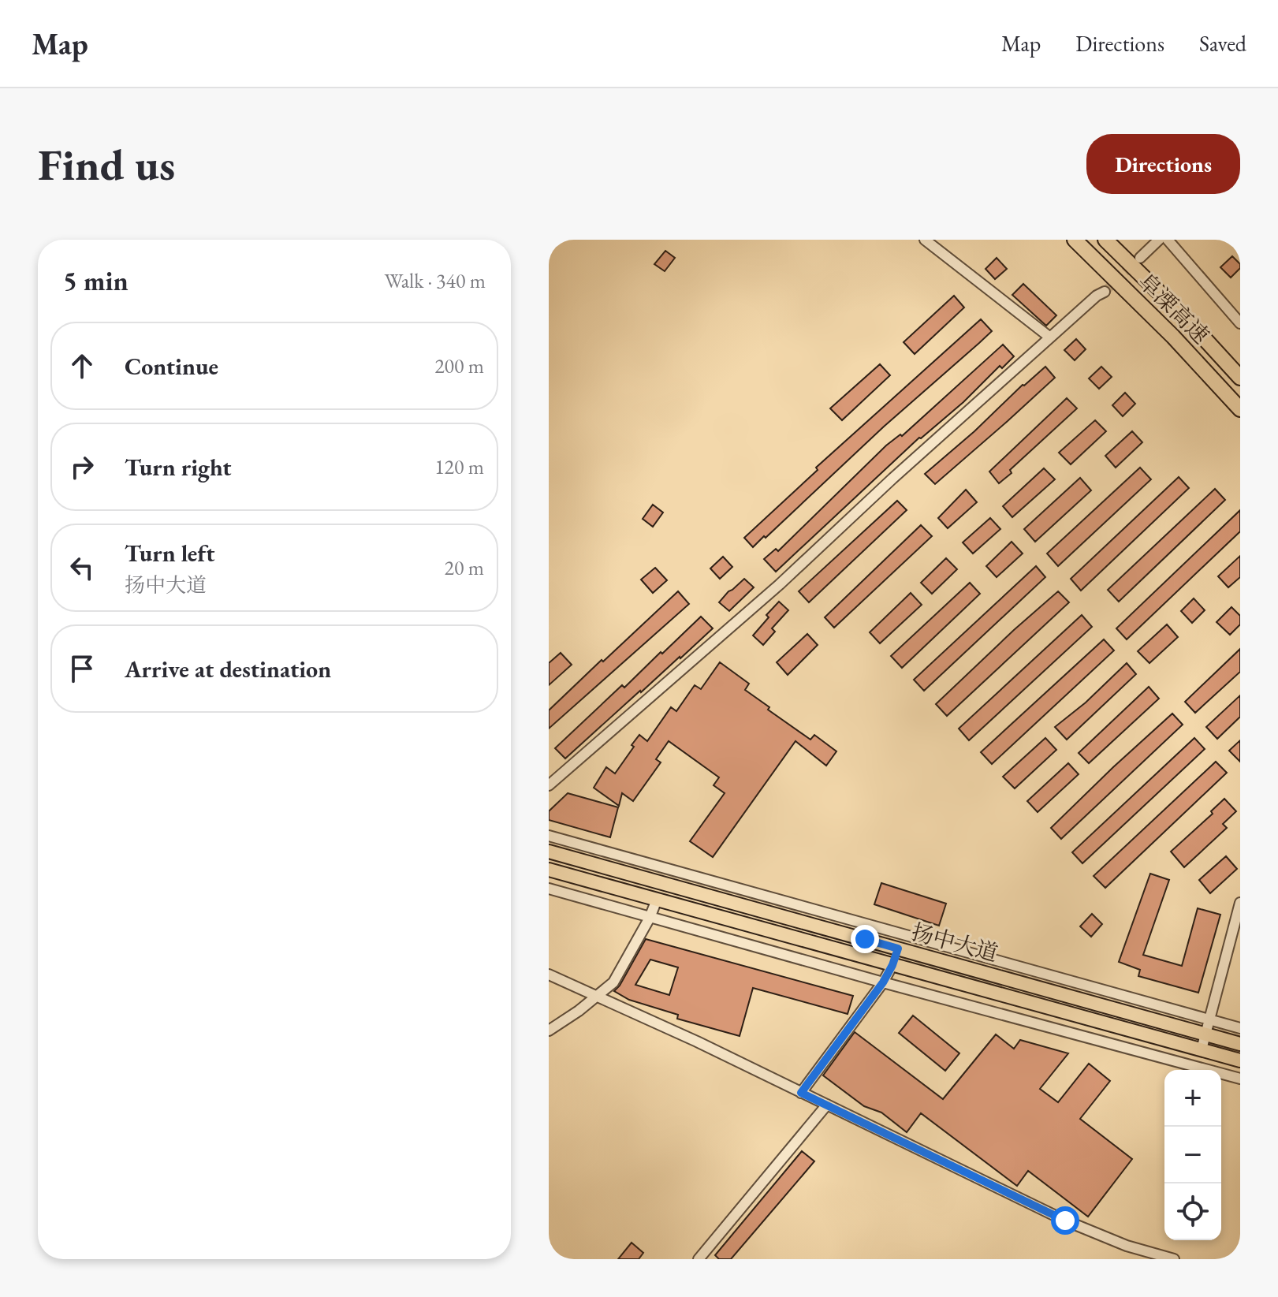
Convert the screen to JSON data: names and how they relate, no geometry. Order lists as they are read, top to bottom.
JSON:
{
  "streets": {
    "highway": ["阜溧高速"],
    "main road": ["扬中大道"]
  },
  "page": {
    "header": "Map",
    "nav": ["Map", "Directions", "Saved"],
    "buttons": "Directions",
    "title": "Find us",
    "heading": ["5 min", "Walk · 340 m"],
    "list": [
      ["Continue", "200 m"],
      ["Turn right", "120 m"],
      ["Turn left", "扬中大道", "20 m"],
      "Arrive at destination"
    ],
    "map_buttons": ["+", "−"]
  }
}
